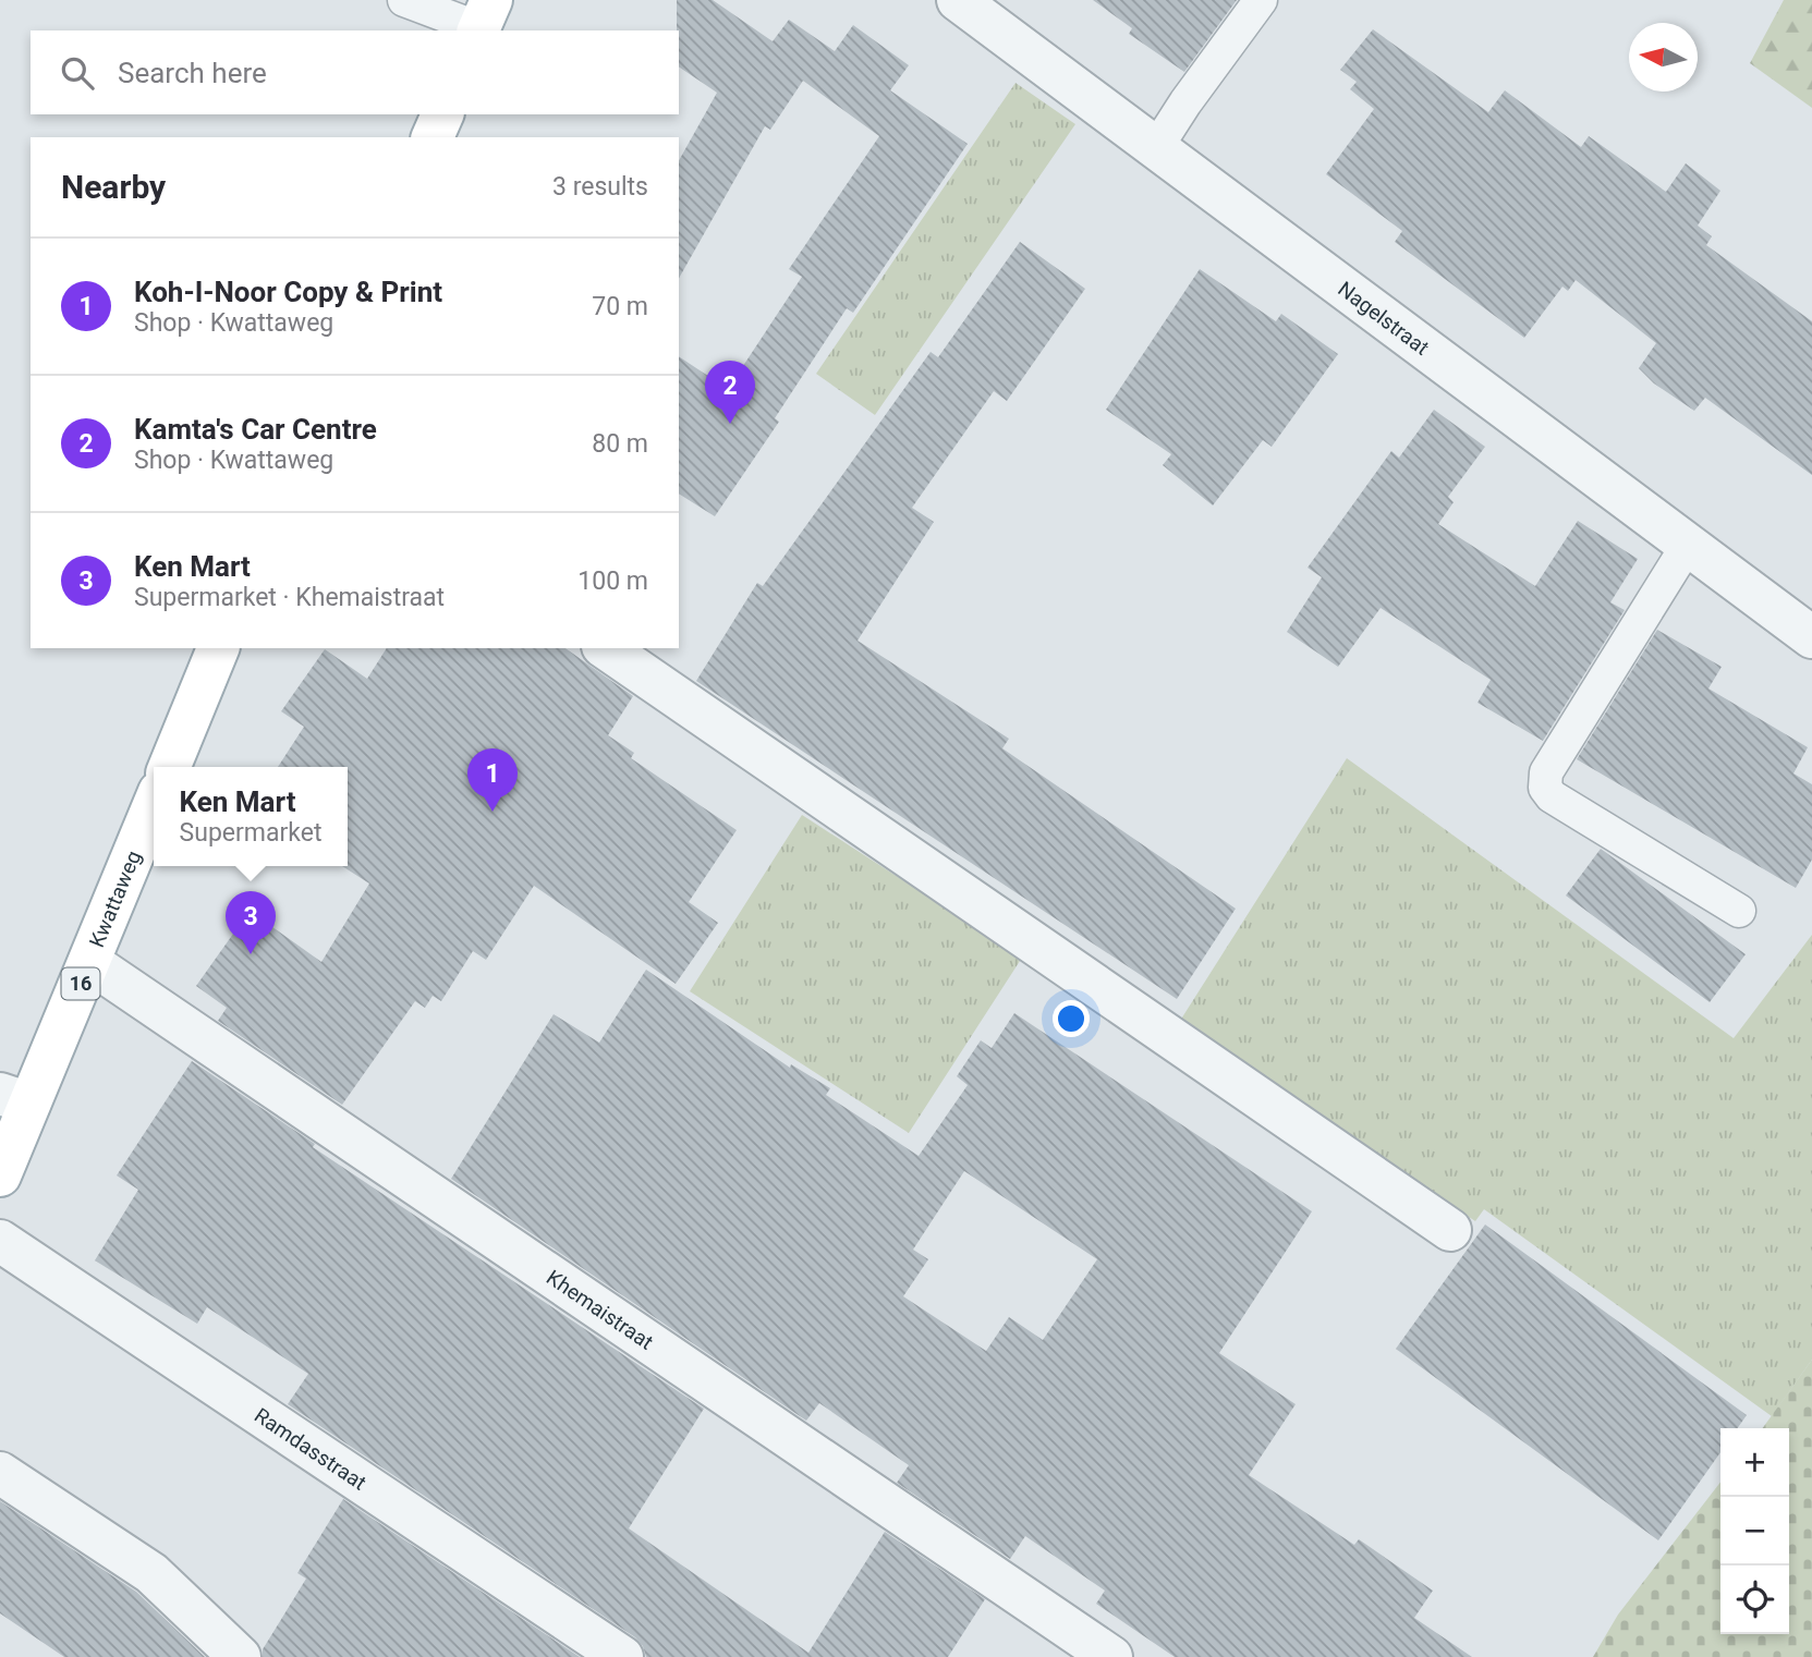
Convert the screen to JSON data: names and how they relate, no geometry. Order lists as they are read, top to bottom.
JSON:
{
  "streets": {
    "main road": ["Kwattaweg", "16"],
    "street": ["Nagelstraat", "Khemaistraat", "Ramdasstraat"]
  },
  "crossings": [
    ["Kwattaweg", "Khemaistraat"]
  ],
  "north": "left",
  "page": {
    "search": "Search here",
    "heading": ["Nearby", "3 results"],
    "list": [
      {
        "mark": "1",
        "name": "Koh-I-Noor Copy & Print",
        "note": "Shop · Kwattaweg",
        "value": "70 m"
      },
      {
        "mark": "2",
        "name": "Kamta's Car Centre",
        "note": "Shop · Kwattaweg",
        "value": "80 m"
      },
      {
        "mark": "3",
        "name": "Ken Mart",
        "note": "Supermarket · Khemaistraat",
        "value": "100 m"
      }
    ],
    "pins": ["2", "1", "3"],
    "popup": ["Ken Mart", "Supermarket"],
    "map_buttons": ["+", "−"]
  }
}
